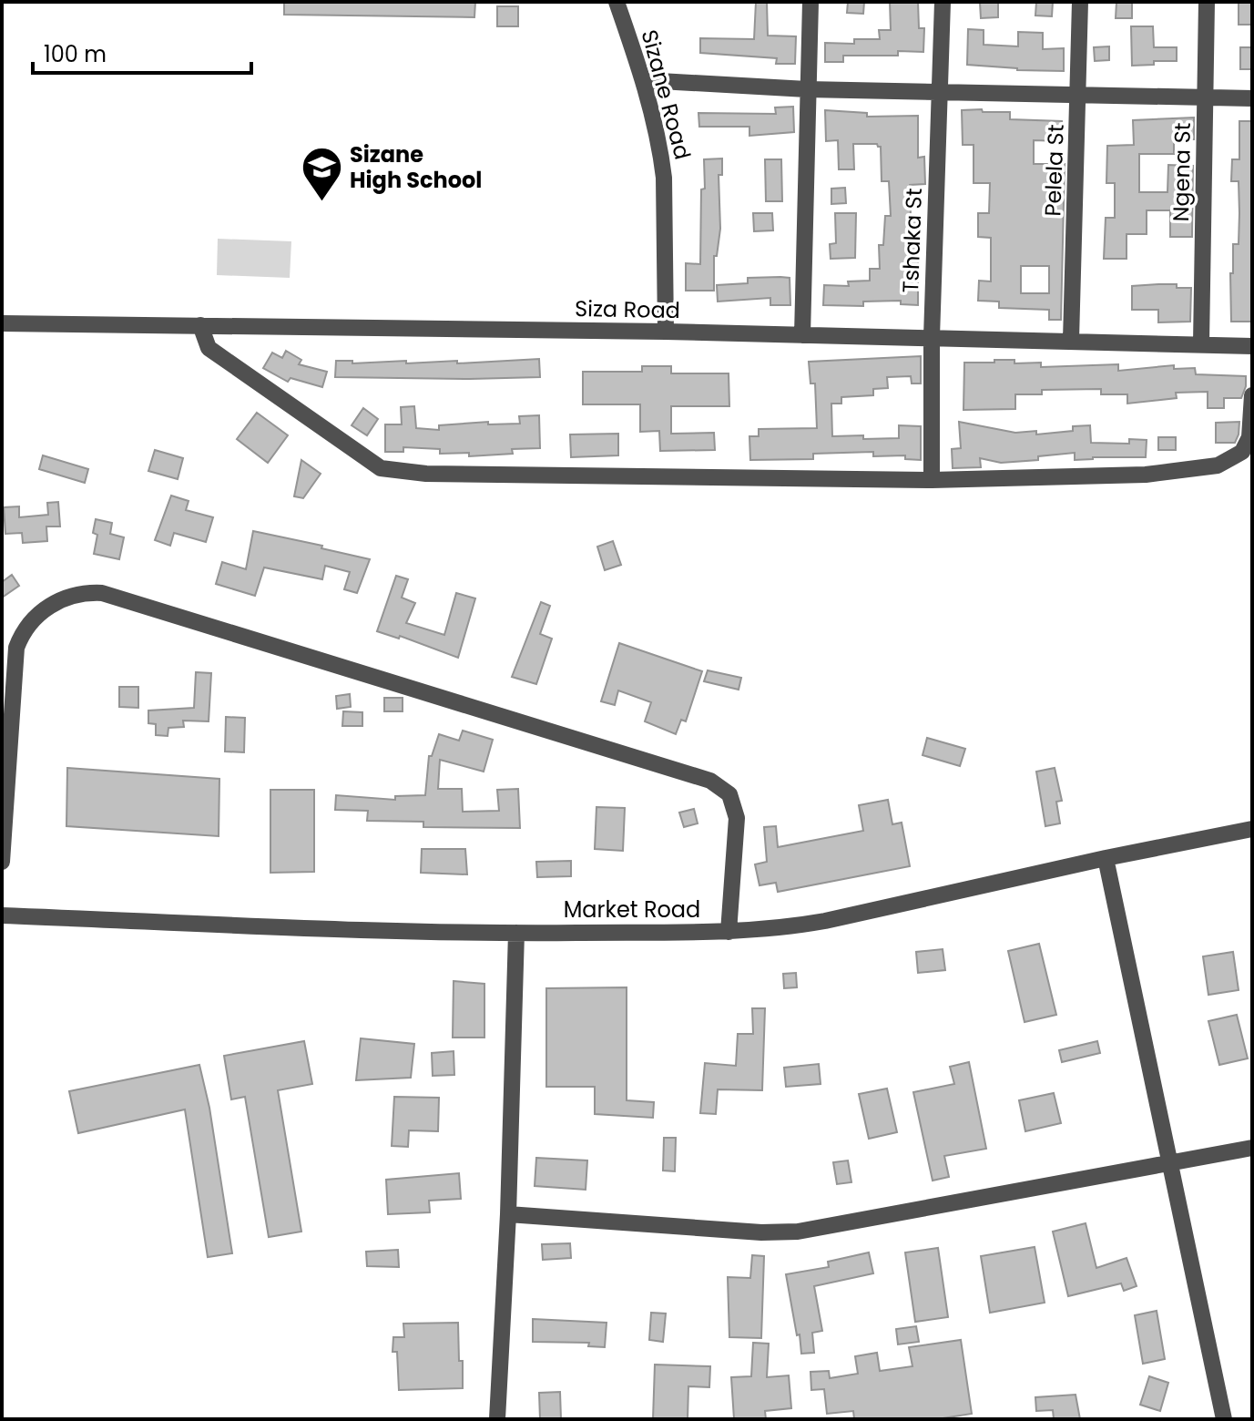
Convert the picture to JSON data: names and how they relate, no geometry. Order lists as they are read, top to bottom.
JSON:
{
  "streets": {
    "street": [
      "Sizane Road",
      "Pelela St",
      "Ngena St",
      "Tshaka St",
      "Siza Road",
      "Market Road"
    ]
  },
  "crossings": [
    ["Sizane Road", "Siza Road"],
    ["Pelela St", "Siza Road"],
    ["Ngena St", "Siza Road"],
    ["Tshaka St", "Siza Road"]
  ],
  "places": {
    "school or university": ["Sizane High School"]
  },
  "scale_bar": "100 m"
}
